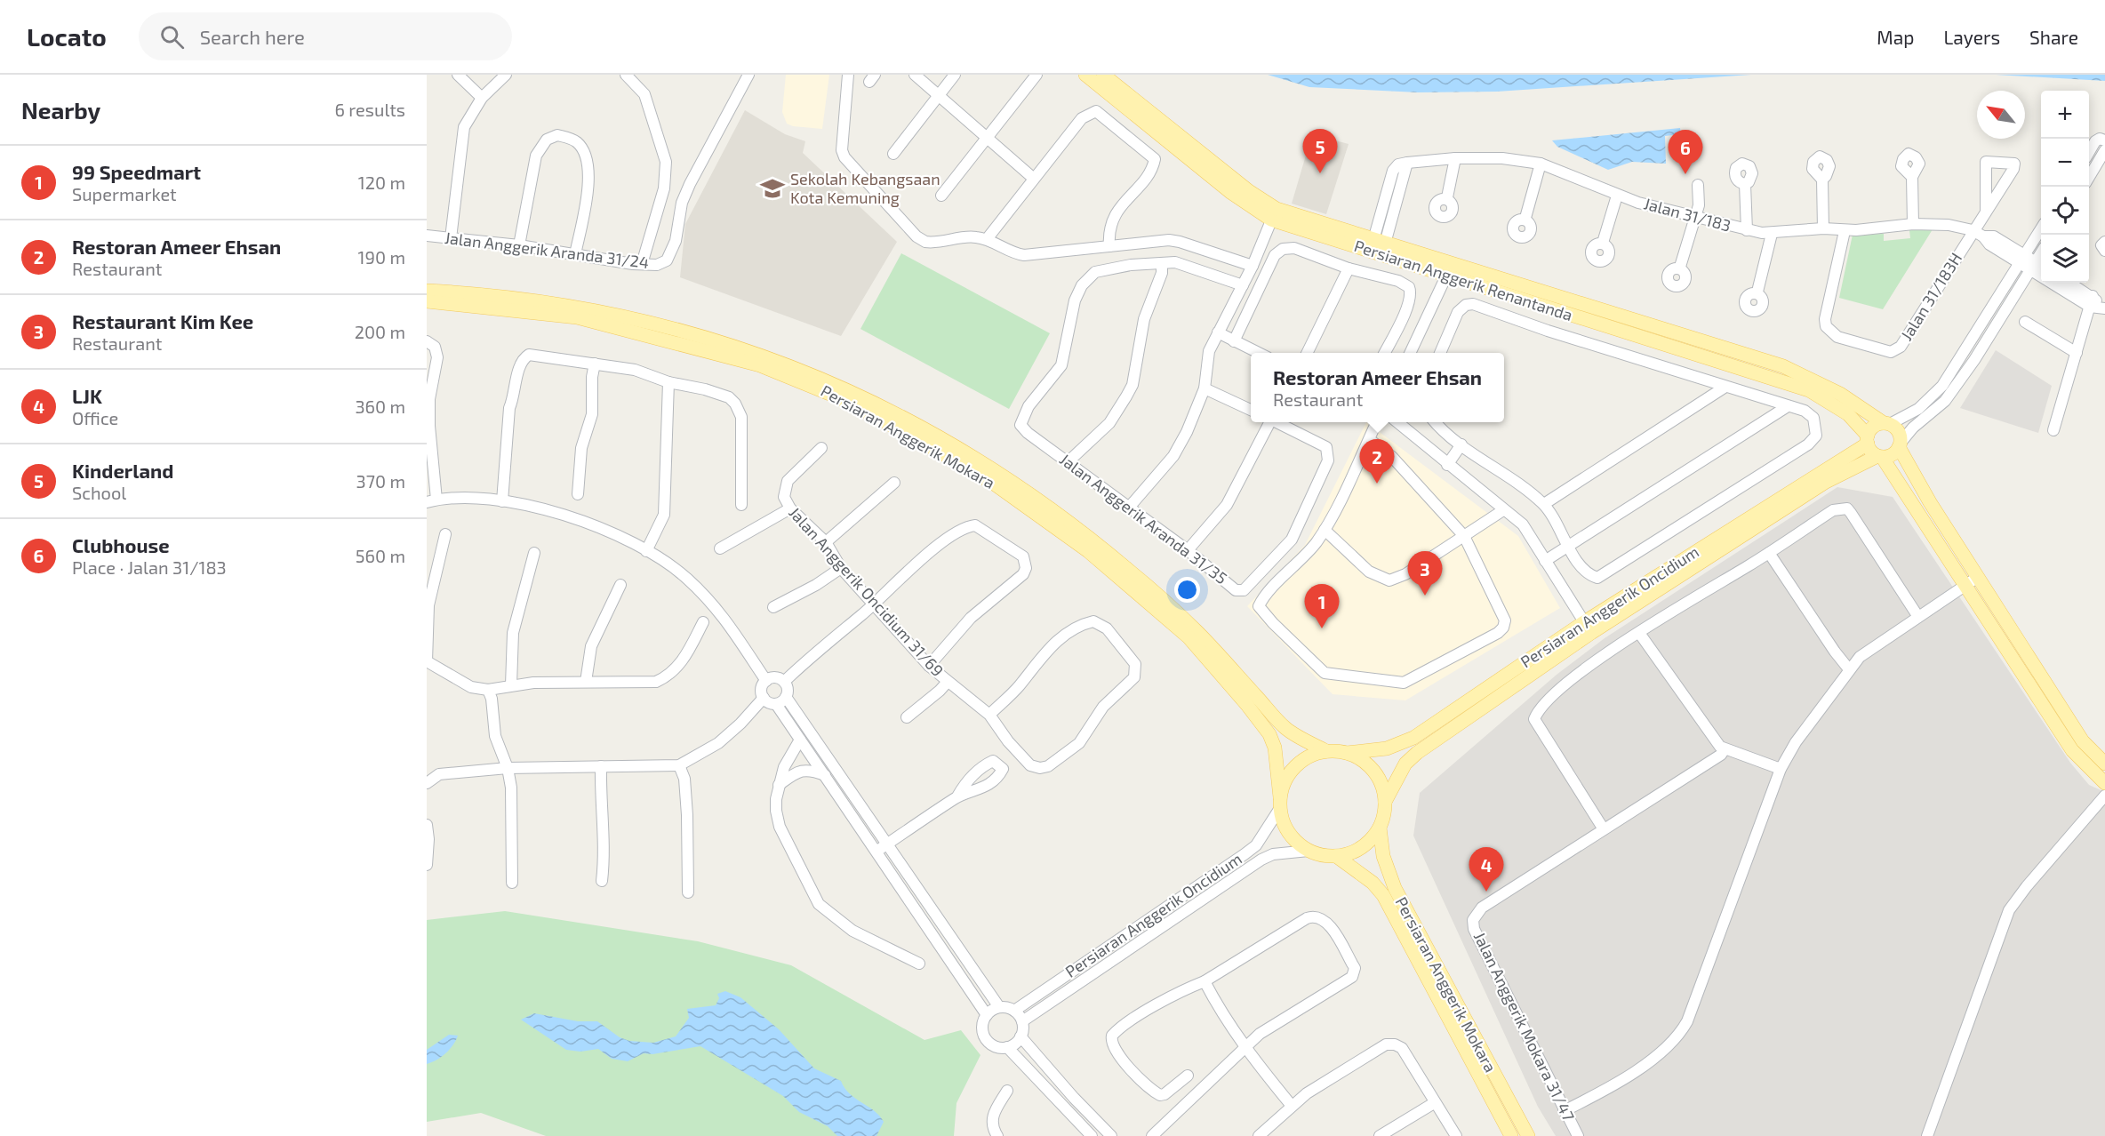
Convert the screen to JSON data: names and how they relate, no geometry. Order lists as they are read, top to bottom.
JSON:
{
  "streets": {
    "main road": ["Persiaran Anggerik Renantanda", "Persiaran Anggerik Mokara", "Persiaran Anggerik Oncidium"],
    "street": [
      "Jalan 31/183",
      "Jalan Anggerik Aranda 31/24",
      "Jalan 31/183H",
      "Jalan Anggerik Aranda 31/35",
      "Jalan Anggerik Oncidium 31/69",
      "Jalan Anggerik Mokara 31/47"
    ]
  },
  "crossings": [
    ["Jalan 31/183", "Jalan 31/183H"],
    ["Persiaran Anggerik Renantanda", "Persiaran Anggerik Oncidium"],
    ["Persiaran Anggerik Mokara", "Persiaran Anggerik Oncidium"]
  ],
  "places": {
    "school or university": ["Sekolah Kebangsaan Kota Kemuning"]
  },
  "north": "top left",
  "page": {
    "header": "Locato",
    "search": "Search here",
    "nav": ["Map", "Layers", "Share"],
    "heading": ["Nearby", "6 results"],
    "map_buttons": ["+", "−"],
    "pins": [
      "5",
      "6",
      "2",
      "3",
      "1",
      "4"
    ],
    "list": [
      {
        "mark": "1",
        "name": "99 Speedmart",
        "note": "Supermarket",
        "value": "120 m"
      },
      {
        "mark": "2",
        "name": "Restoran Ameer Ehsan",
        "note": "Restaurant",
        "value": "190 m"
      },
      {
        "mark": "3",
        "name": "Restaurant Kim Kee",
        "note": "Restaurant",
        "value": "200 m"
      },
      {
        "mark": "4",
        "name": "LJK",
        "note": "Office",
        "value": "360 m"
      },
      {
        "mark": "5",
        "name": "Kinderland",
        "note": "School",
        "value": "370 m"
      },
      {
        "mark": "6",
        "name": "Clubhouse",
        "note": "Place · Jalan 31/183",
        "value": "560 m"
      }
    ],
    "popup": ["Restoran Ameer Ehsan", "Restaurant"]
  }
}
